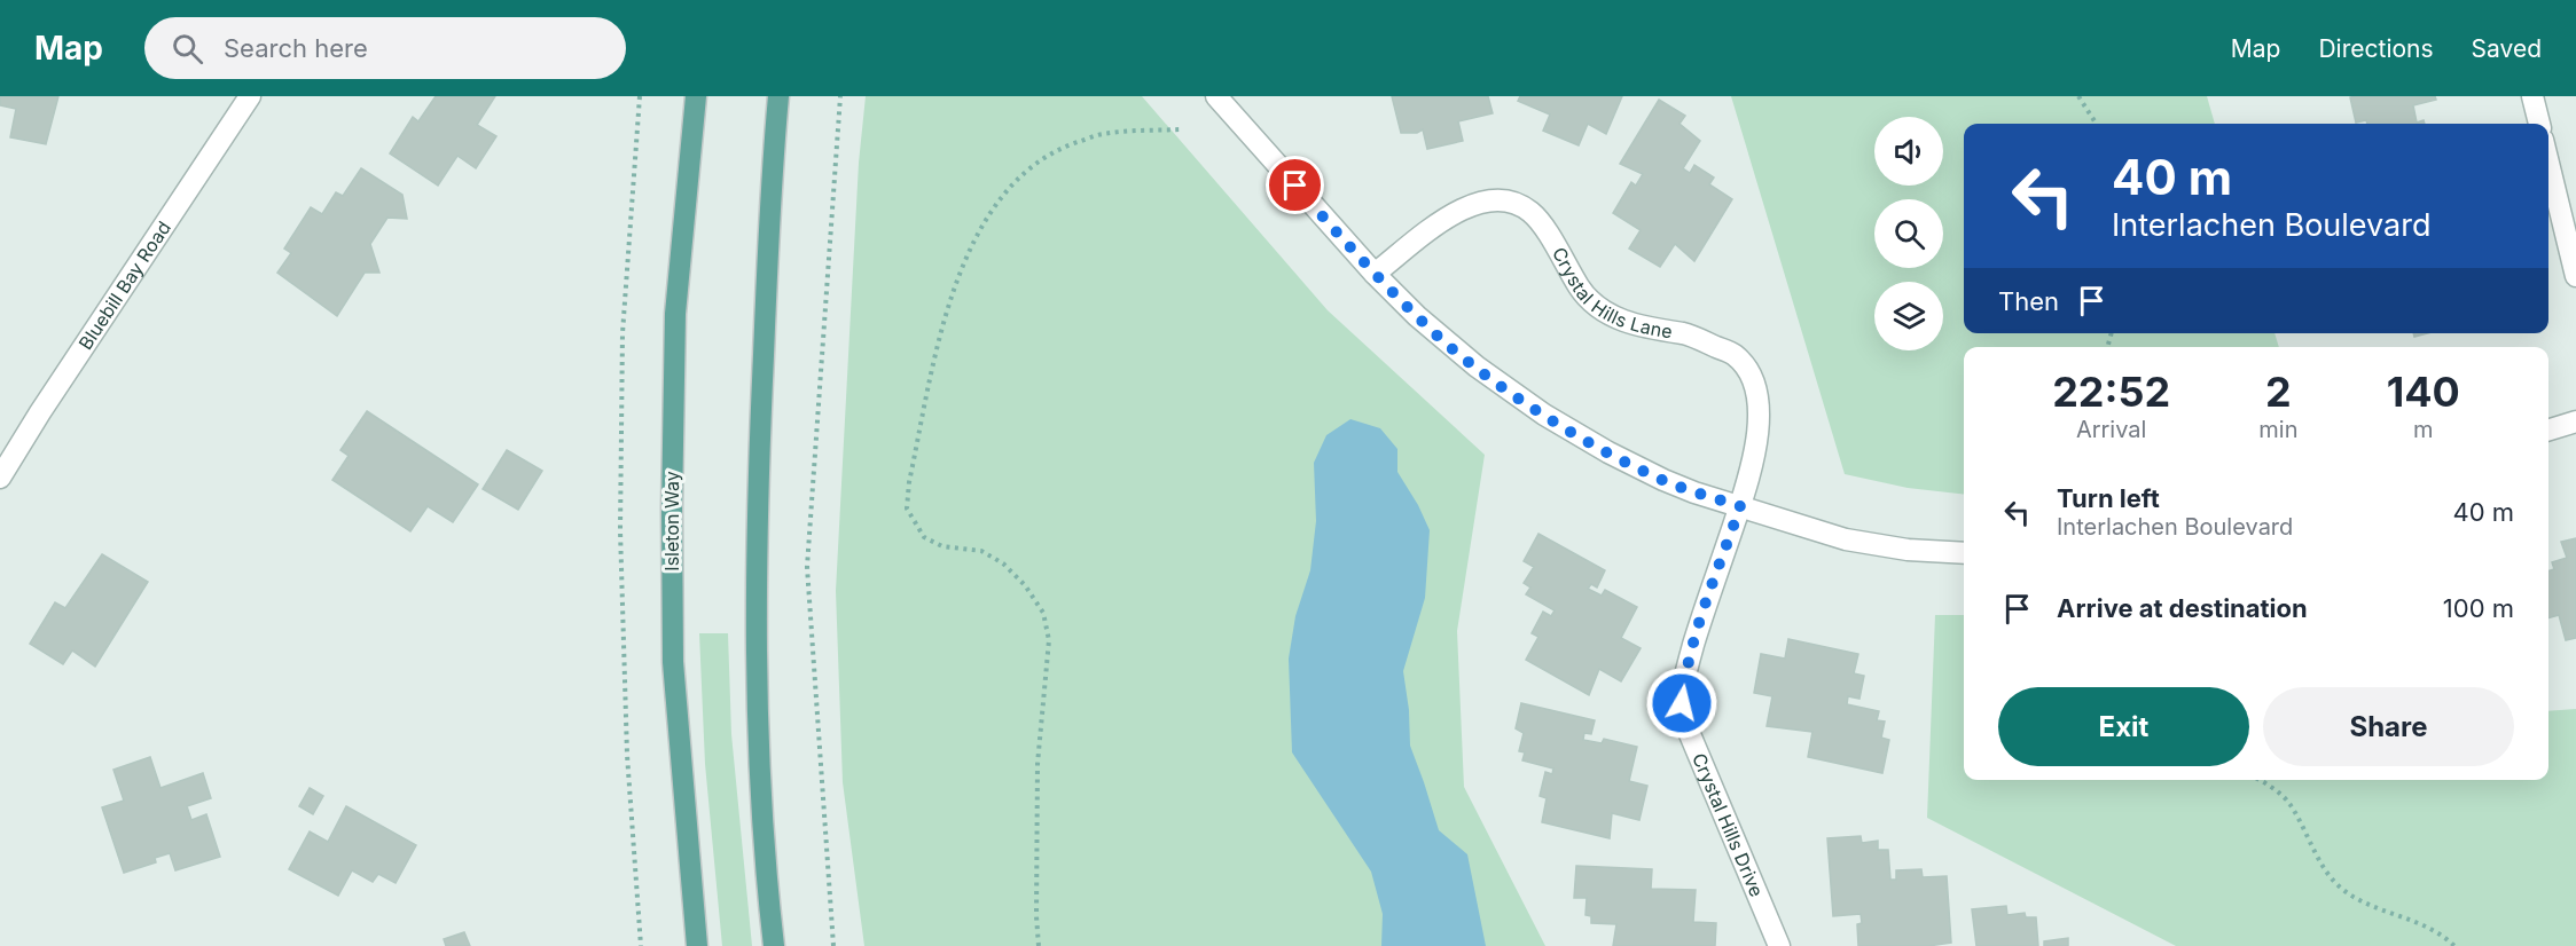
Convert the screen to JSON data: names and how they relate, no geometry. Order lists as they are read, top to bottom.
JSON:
{
  "streets": {
    "main road": ["Isleton Way"],
    "street": ["Bluebill Bay Road", "Crystal Hills Lane", "Crystal Hills Drive"]
  },
  "crossings": [
    ["Crystal Hills Lane", "Crystal Hills Drive"]
  ],
  "page": {
    "header": "Map",
    "search": "Search here",
    "nav": ["Map", "Directions", "Saved"],
    "turn": ["40 m", "Interlachen Boulevard"],
    "then": "Then",
    "eta": [
      "22:52",
      "Arrival",
      "2",
      "min",
      "140",
      "m"
    ],
    "list": [
      {
        "name": "Turn left",
        "note": "Interlachen Boulevard",
        "value": "40 m"
      },
      {
        "name": "Arrive at destination",
        "value": "100 m"
      }
    ],
    "buttons": ["Exit", "Share"]
  }
}
